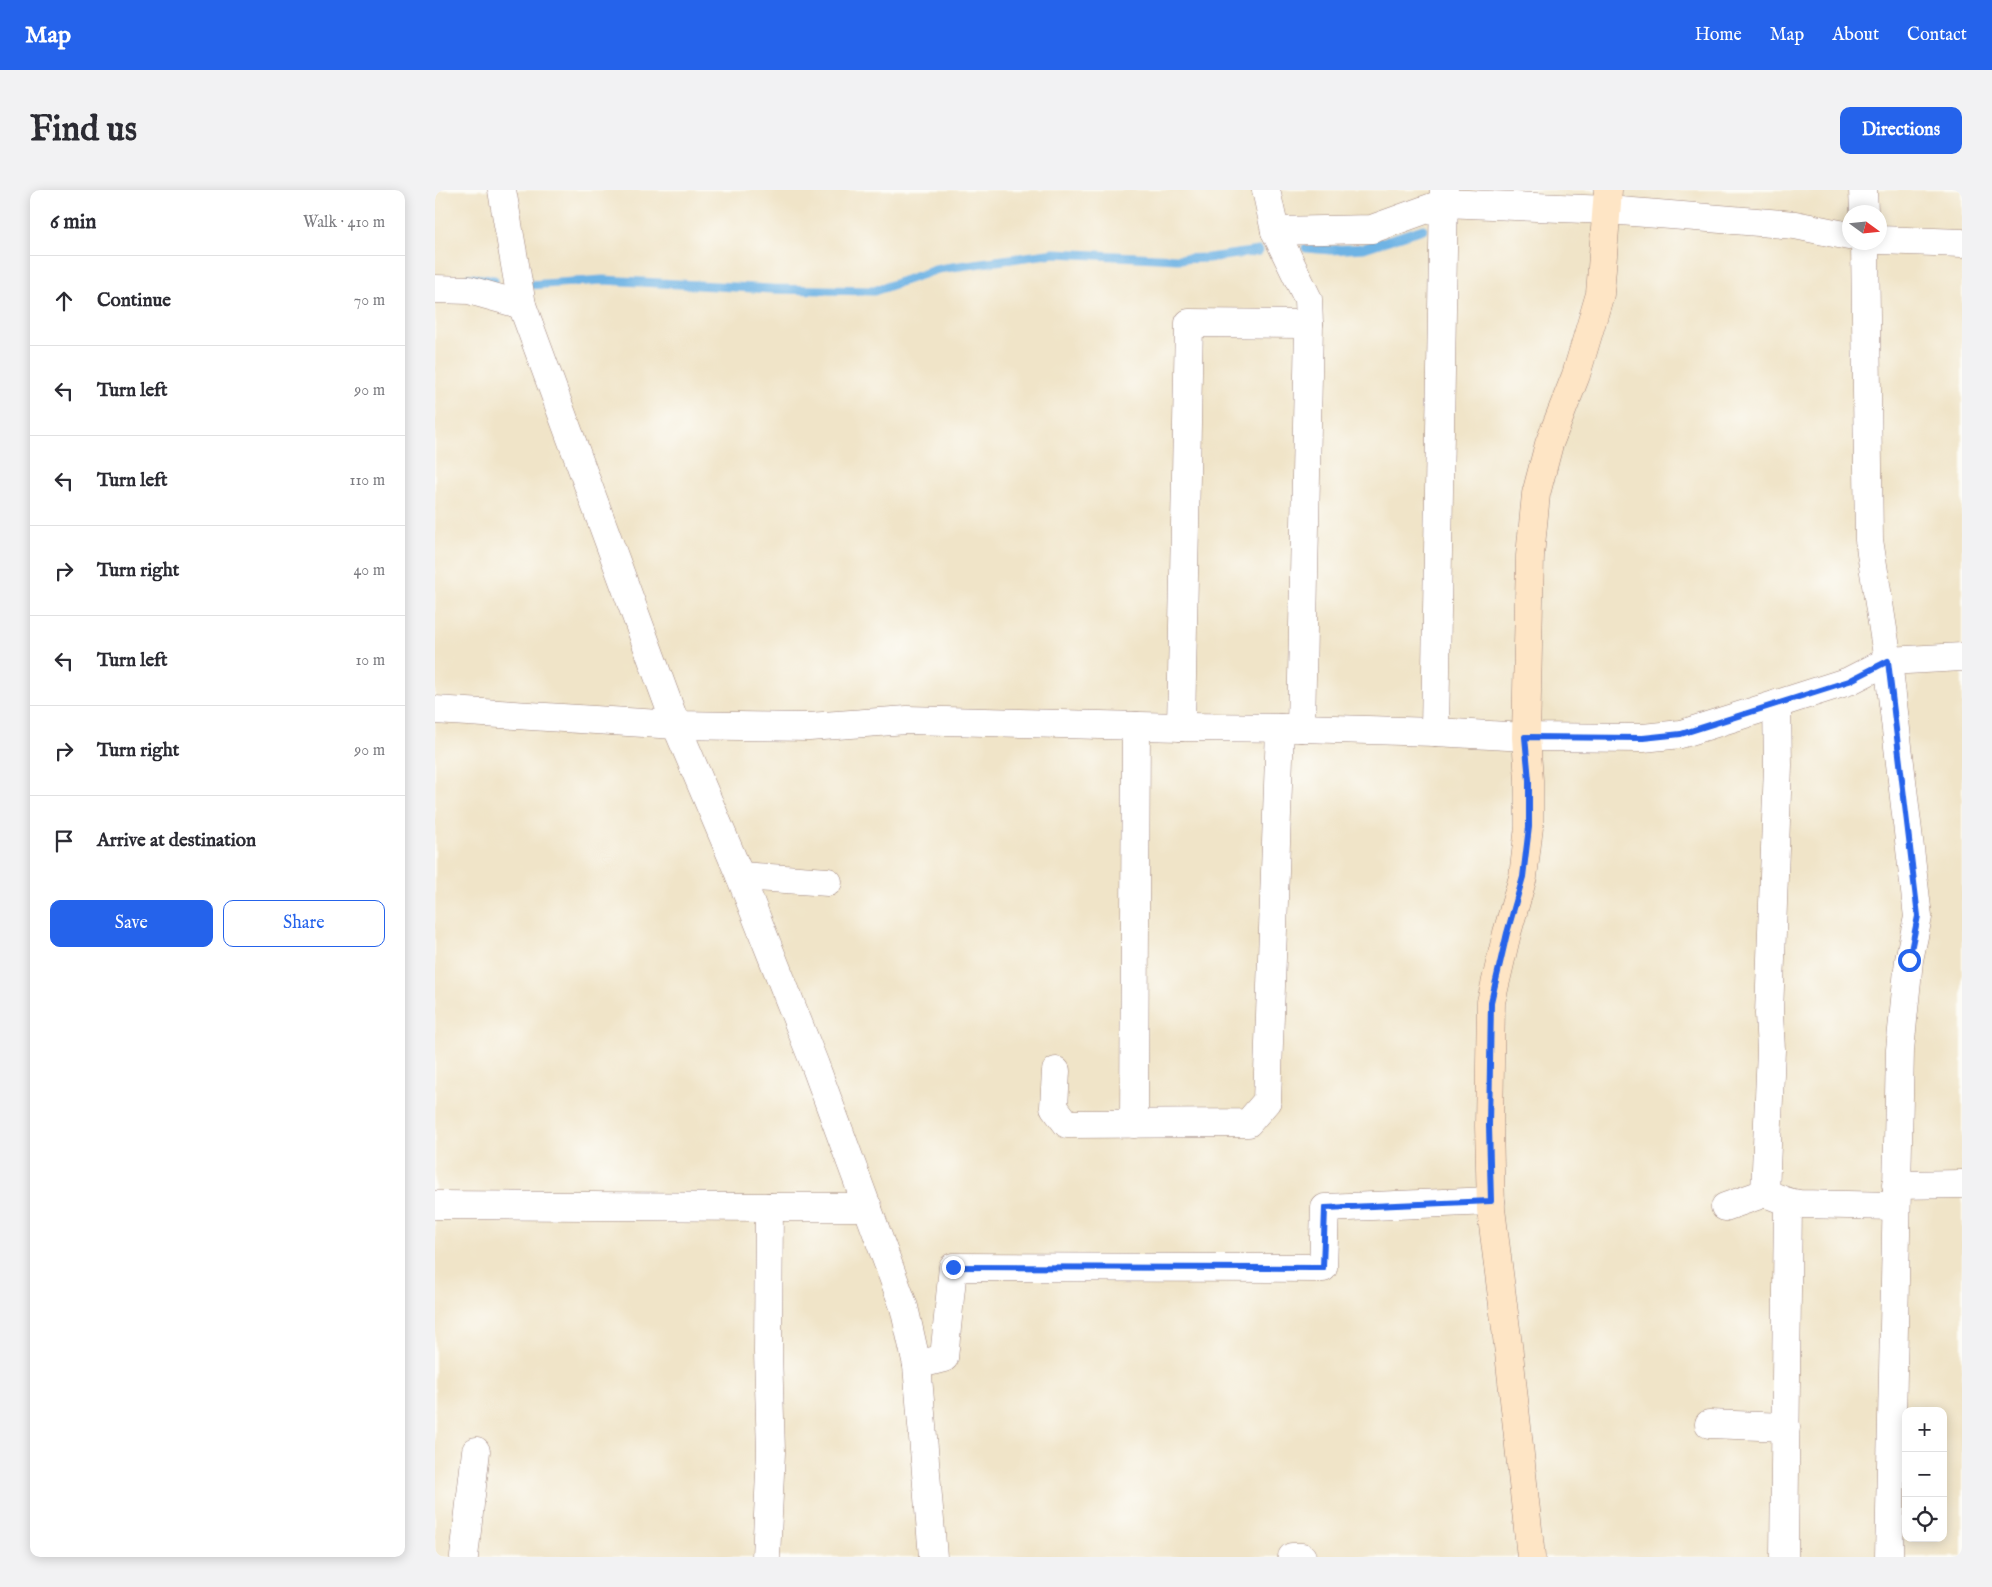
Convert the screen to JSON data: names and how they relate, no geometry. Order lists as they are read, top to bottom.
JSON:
{
  "north": "right",
  "page": {
    "header": "Map",
    "nav": [
      "Home",
      "Map",
      "About",
      "Contact"
    ],
    "buttons": [
      "Directions",
      ["Save", "Share"]
    ],
    "title": "Find us",
    "heading": ["6 min", "Walk · 410 m"],
    "list": [
      ["Continue", "70 m"],
      ["Turn left", "90 m"],
      ["Turn left", "110 m"],
      ["Turn right", "40 m"],
      ["Turn left", "10 m"],
      ["Turn right", "90 m"],
      "Arrive at destination"
    ],
    "map_buttons": ["+", "−"]
  }
}
